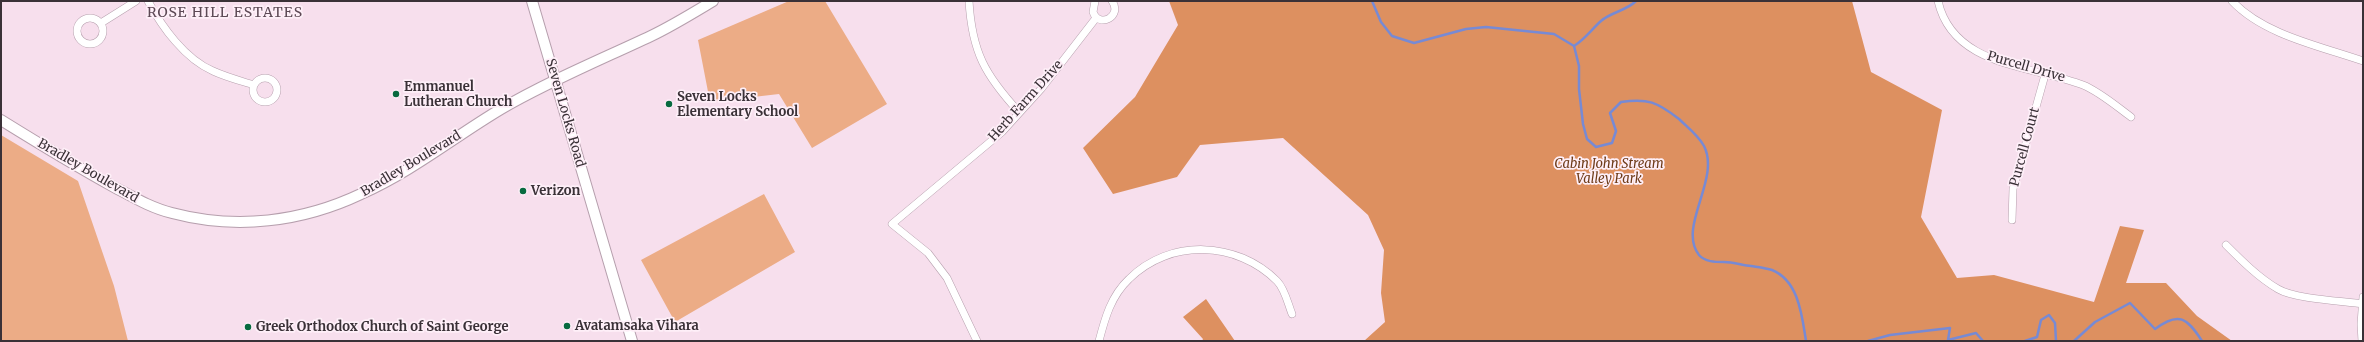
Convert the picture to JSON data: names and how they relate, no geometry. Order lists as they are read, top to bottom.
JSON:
{
  "streets": {
    "main road": ["Seven Locks Road", "Bradley Boulevard"],
    "street": ["Purcell Drive", "Herb Farm Drive", "Purcell Court"]
  },
  "crossings": [
    ["Purcell Drive", "Purcell Court"],
    ["Seven Locks Road", "Bradley Boulevard"]
  ],
  "districts": ["ROSE HILL ESTATES"],
  "parks": ["Cabin John Stream Valley Park"],
  "places": [
    "Emmanuel Lutheran Church",
    "Seven Locks Elementary School",
    "Verizon",
    "Avatamsaka Vihara",
    "Greek Orthodox Church of Saint George"
  ]
}
